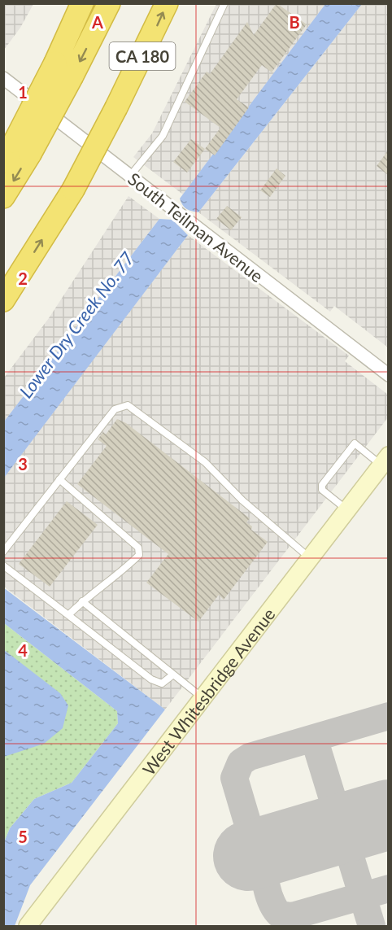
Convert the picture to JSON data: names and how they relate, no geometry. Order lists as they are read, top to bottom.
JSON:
{
  "streets": {
    "highway": ["CA 180"],
    "main road": ["West Whitesbridge Avenue"],
    "street": ["South Teilman Avenue"]
  },
  "water": ["Lower Dry Creek No. 77"],
  "grid": {
    "columns": ["A", "B"],
    "rows": [
      "1",
      "2",
      "3",
      "4",
      "5"
    ]
  }
}
